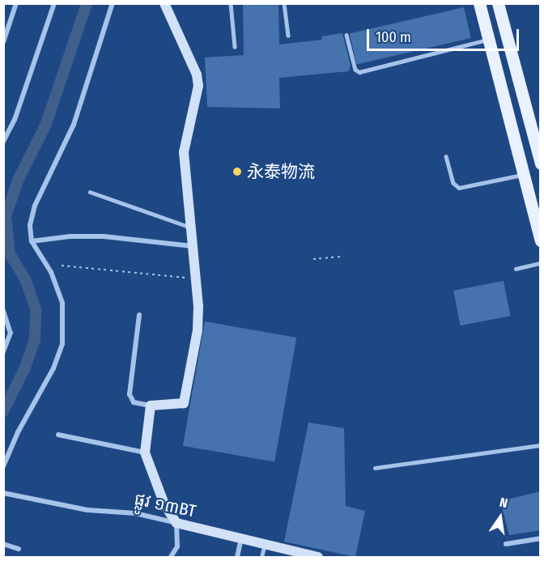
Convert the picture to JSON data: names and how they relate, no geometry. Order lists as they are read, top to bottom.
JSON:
{
  "streets": {
    "street": ["ផ្លូវ ១៣BT"]
  },
  "places": ["永泰物流"],
  "scale_bar": "100 m",
  "north": "top"
}
